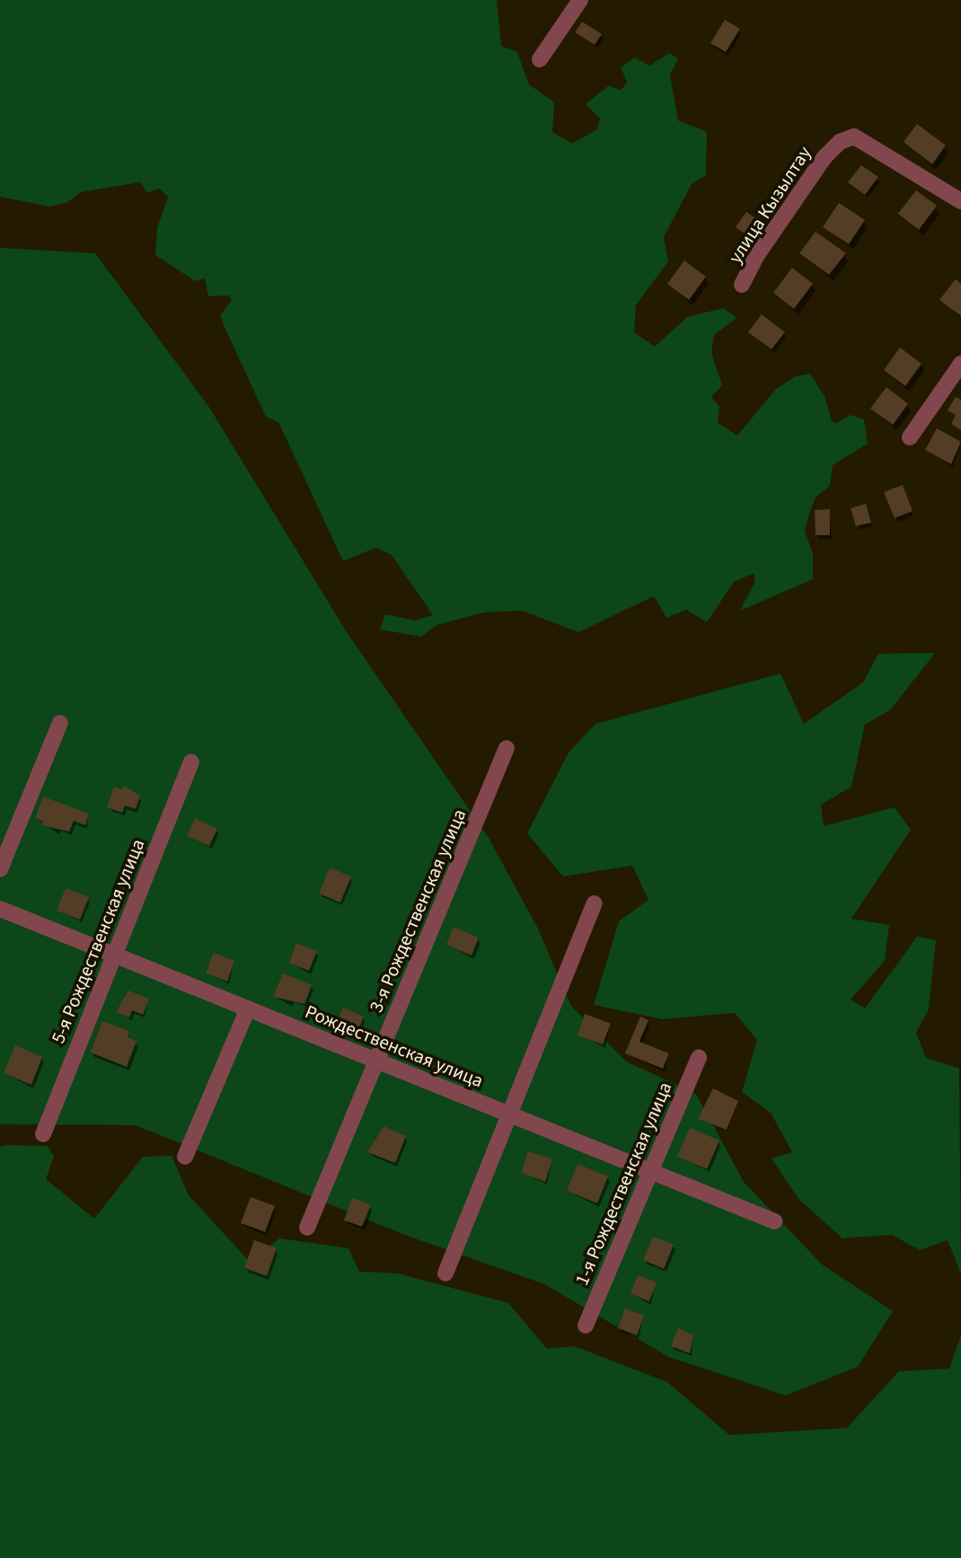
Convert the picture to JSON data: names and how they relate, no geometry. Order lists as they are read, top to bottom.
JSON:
{
  "streets": {
    "street": [
      "улица Кызылтау",
      "3-я Рождественская улица",
      "5-я Рождественская улица",
      "Рождественская улица",
      "1-я Рождественская улица"
    ]
  },
  "crossings": [
    ["3-я Рождественская улица", "Рождественская улица"],
    ["5-я Рождественская улица", "Рождественская улица"],
    ["Рождественская улица", "1-я Рождественская улица"]
  ]
}
